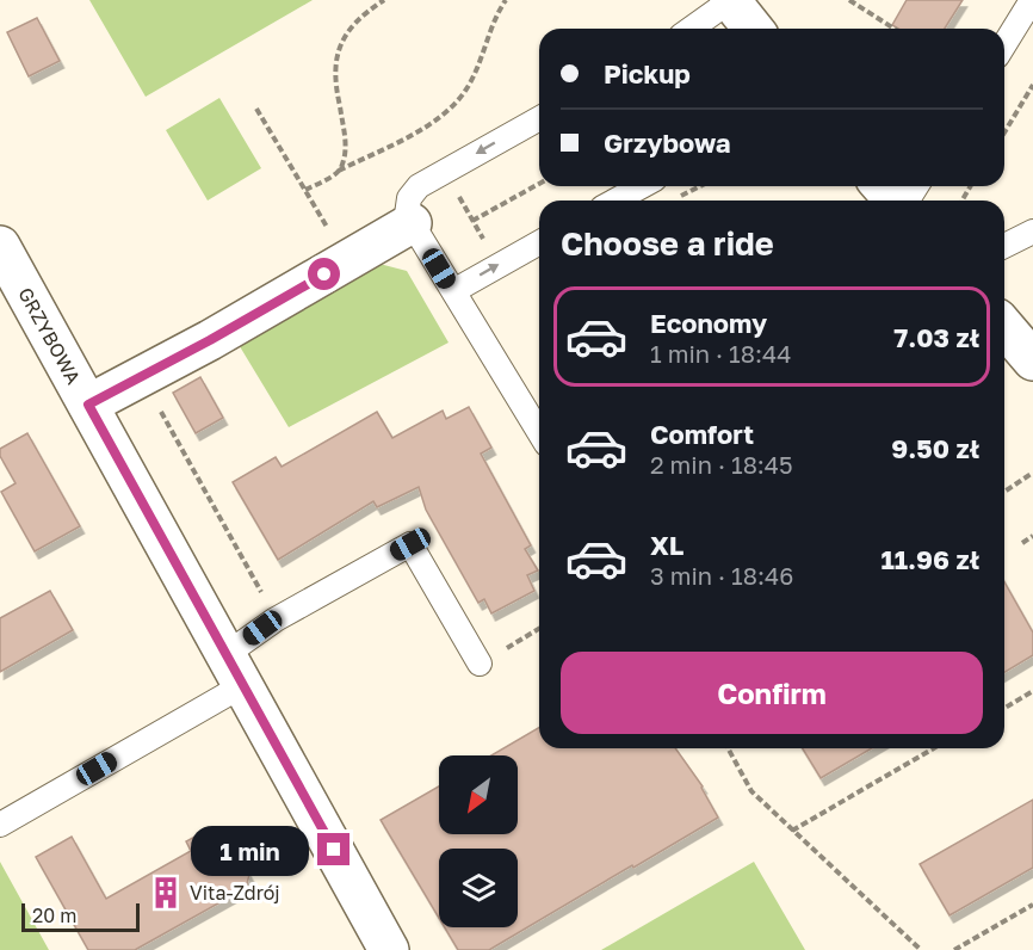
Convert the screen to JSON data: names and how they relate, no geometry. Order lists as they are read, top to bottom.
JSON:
{
  "streets": {
    "street": ["GRZYBOWA"]
  },
  "places": {
    "building": ["Vita-Zdrój"]
  },
  "scale_bar": "20 m",
  "north": "bottom left",
  "page": {
    "banner": ["Pickup", "Grzybowa"],
    "heading": "Choose a ride",
    "list": [
      {
        "name": "Economy",
        "note": "1 min · 18:44",
        "value": "7.03 zł"
      },
      {
        "name": "Comfort",
        "note": "2 min · 18:45",
        "value": "9.50 zł"
      },
      {
        "name": "XL",
        "note": "3 min · 18:46",
        "value": "11.96 zł"
      }
    ],
    "buttons": "Confirm",
    "bubble": "1 min",
    "scale": "20 m"
  }
}
